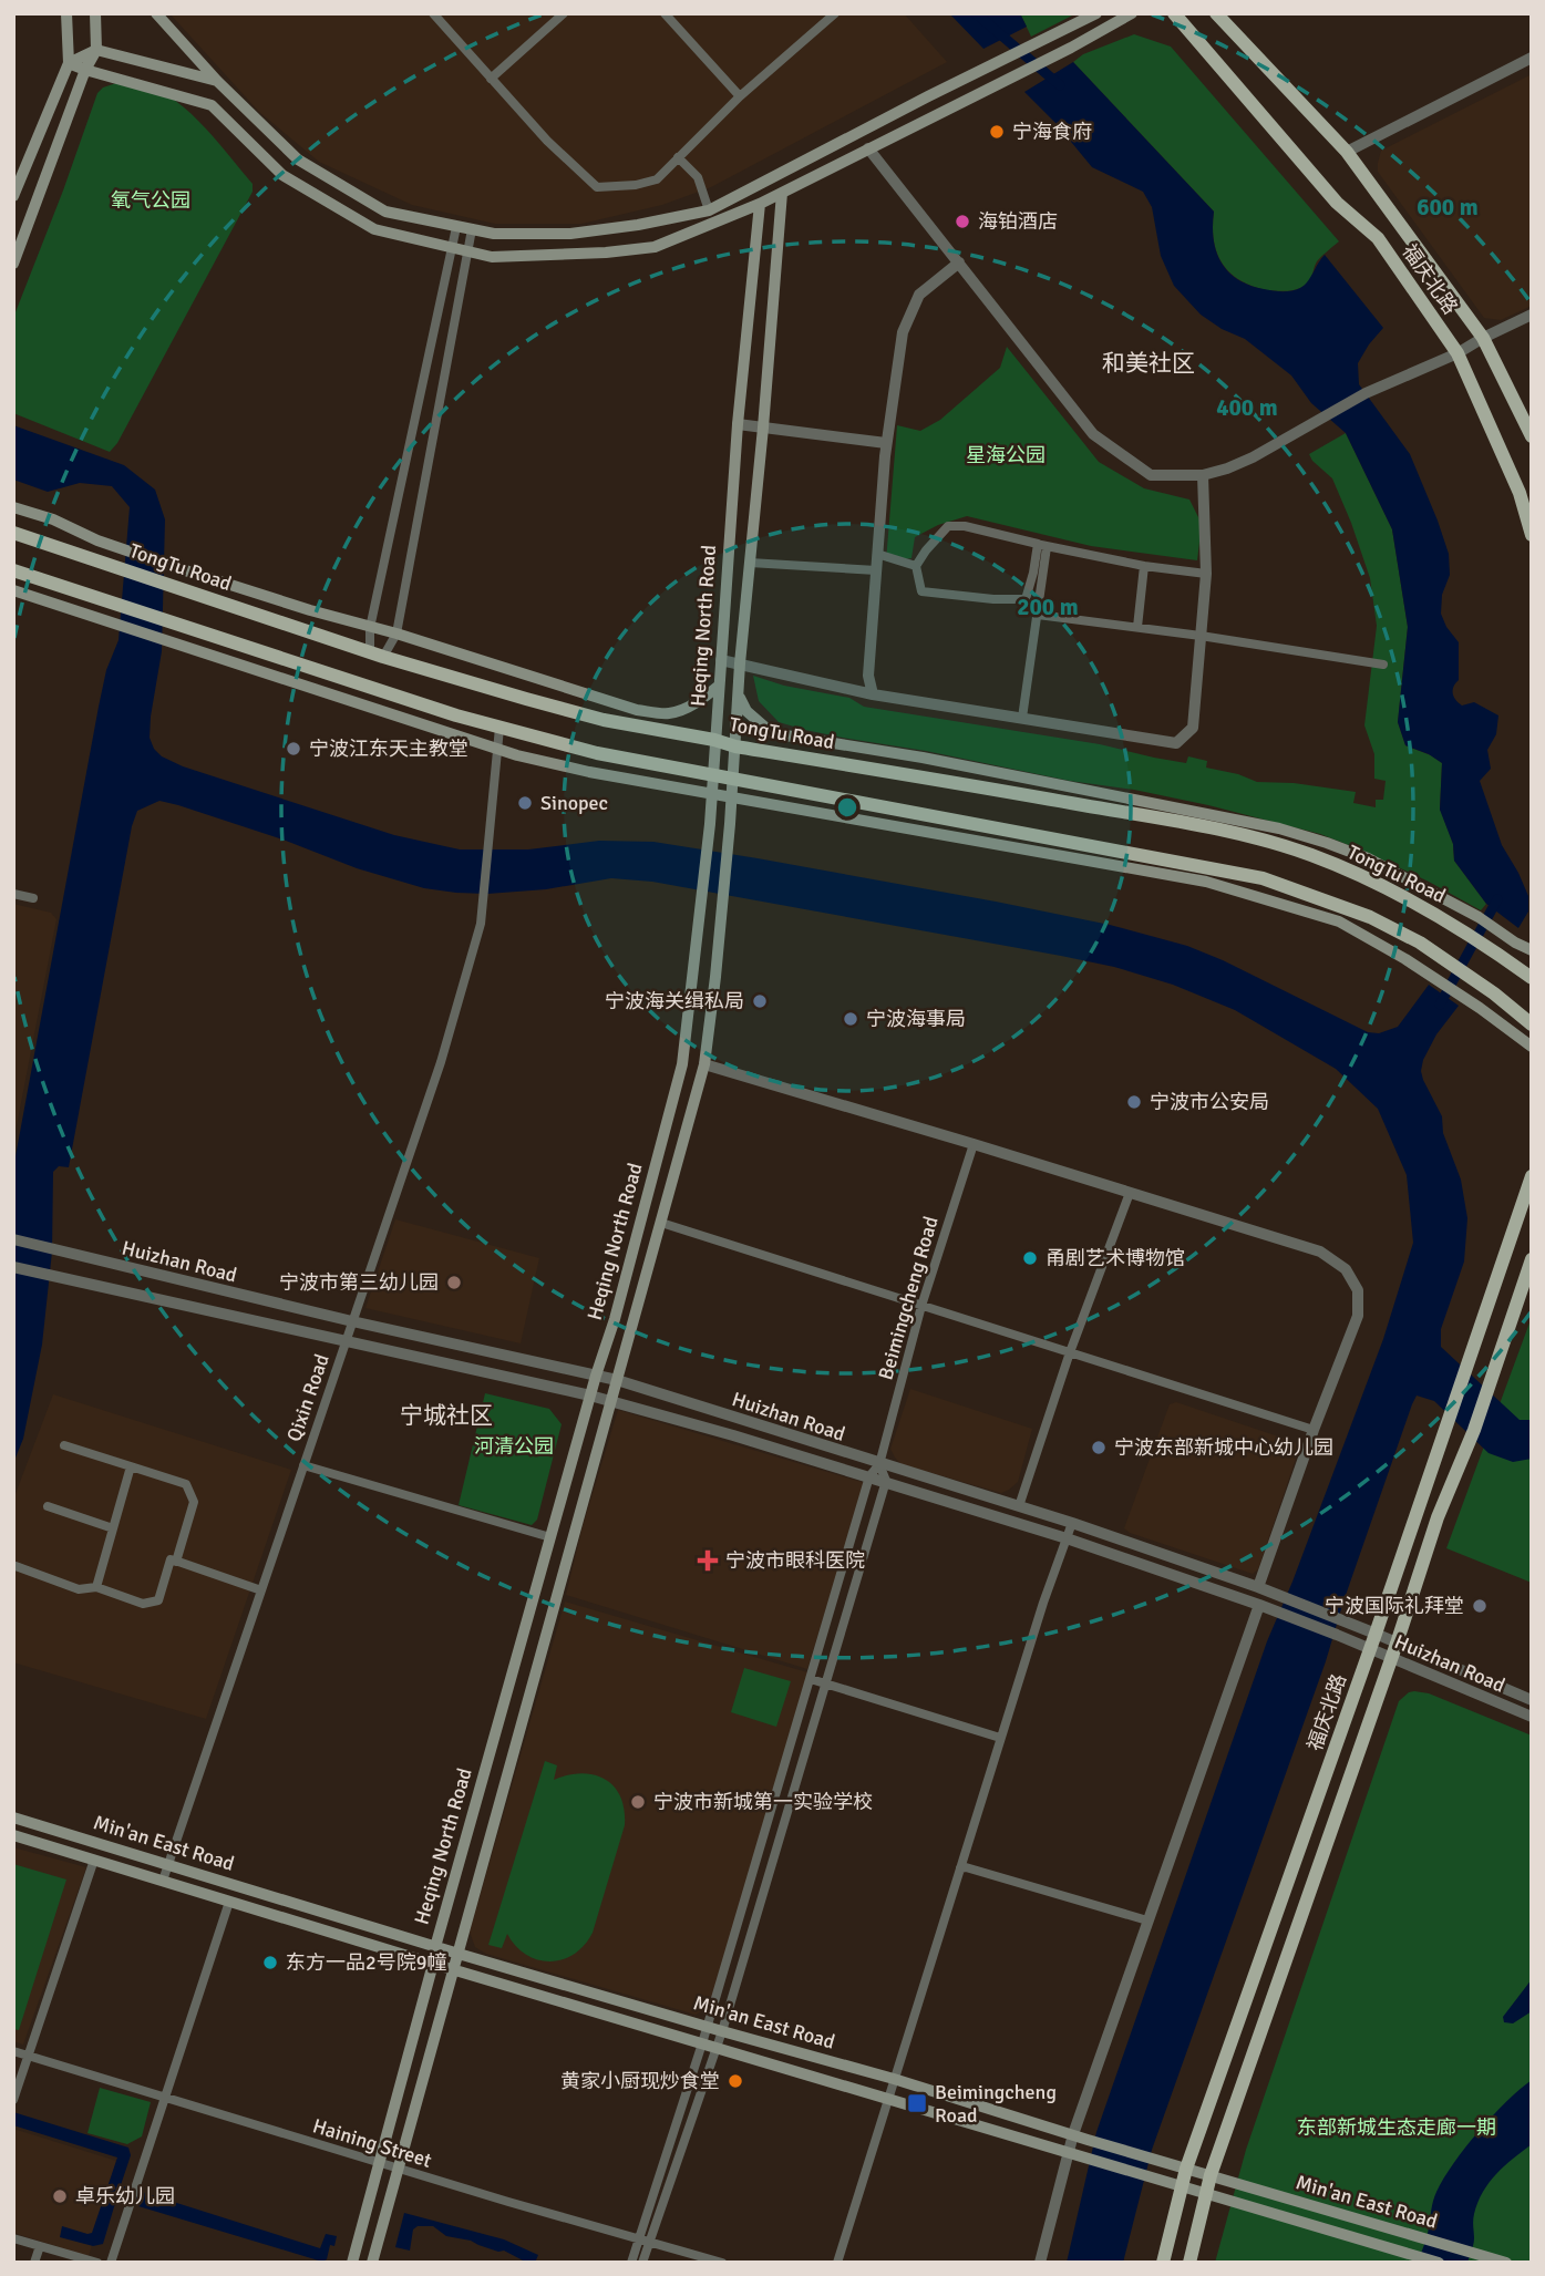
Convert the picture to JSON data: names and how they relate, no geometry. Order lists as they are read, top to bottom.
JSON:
{
  "streets": {
    "main road": [
      "福庆北路",
      "TongTu Road",
      "Heqing North Road",
      "Min'an East Road"
    ],
    "street": [
      "Huizhan Road",
      "Beimingcheng Road",
      "Qixin Road",
      "Haining Street"
    ]
  },
  "crossings": [
    ["福庆北路", "Huizhan Road"],
    ["福庆北路", "Min'an East Road"],
    ["TongTu Road", "Heqing North Road"],
    ["Heqing North Road", "Huizhan Road"],
    ["Heqing North Road", "Min'an East Road"],
    ["Heqing North Road", "Haining Street"],
    ["Huizhan Road", "Beimingcheng Road"],
    ["Huizhan Road", "Qixin Road"],
    ["Beimingcheng Road", "Min'an East Road"],
    ["Beimingcheng Road", "Haining Street"],
    ["Qixin Road", "Min'an East Road"]
  ],
  "districts": ["和美社区", "宁城社区"],
  "parks": [
    "氧气公园",
    "星海公园",
    "河清公园",
    "东部新城生态走廊一期"
  ],
  "places": {
    "other": [
      "宁海食府",
      "海铂酒店",
      "宁波江东天主教堂",
      "Sinopec",
      "宁波海关缉私局",
      "宁波海事局",
      "宁波市公安局",
      "甬剧艺术博物馆",
      "宁波市第三幼儿园",
      "宁波东部新城中心幼儿园",
      "宁波国际礼拜堂",
      "宁波市新城第一实验学校",
      "东方一品2号院9幢",
      "黄家小厨现炒食堂",
      "卓乐幼儿园"
    ],
    "health": ["宁波市眼科医院"],
    "transit": ["Beimingcheng Road"]
  },
  "rings": ["600 m", "400 m", "200 m"]
}
